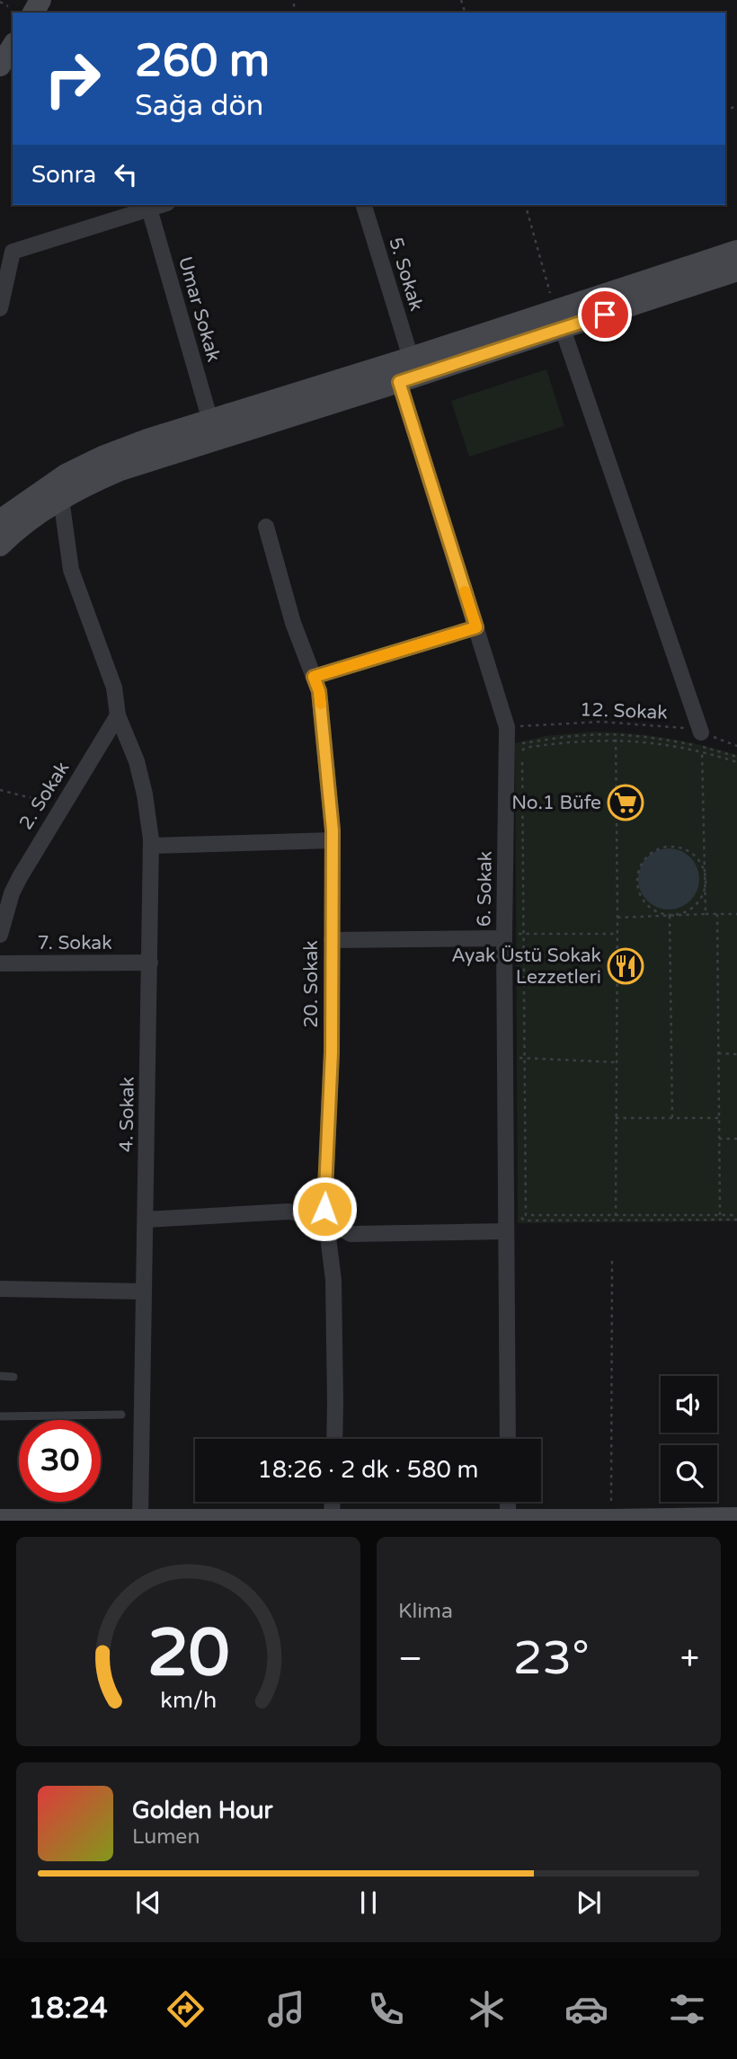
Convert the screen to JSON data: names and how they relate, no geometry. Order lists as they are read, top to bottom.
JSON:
{
  "streets": {
    "street": [
      "5. Sokak",
      "Umar Sokak",
      "2. Sokak",
      "6. Sokak",
      "7. Sokak",
      "20. Sokak",
      "4. Sokak"
    ],
    "path": ["12. Sokak"]
  },
  "crossings": [
    ["12. Sokak", "6. Sokak"],
    ["2. Sokak", "4. Sokak"],
    ["7. Sokak", "4. Sokak"]
  ],
  "places": {
    "supermarket": ["No.1 Büfe"],
    "restaurant": ["Ayak Üstü Sokak Lezzetleri"]
  },
  "page": {
    "turn": ["260 m", "Sağa dön"],
    "then": "Sonra",
    "limit": "30",
    "trip": "18:26 · 2 dk · 580 m",
    "tile": "Klima",
    "heat": ["−", "23°", "+"],
    "song": ["Golden Hour", "Lumen"],
    "tabs": "18:24",
    "gauge": ["20", "km/h"]
  }
}
